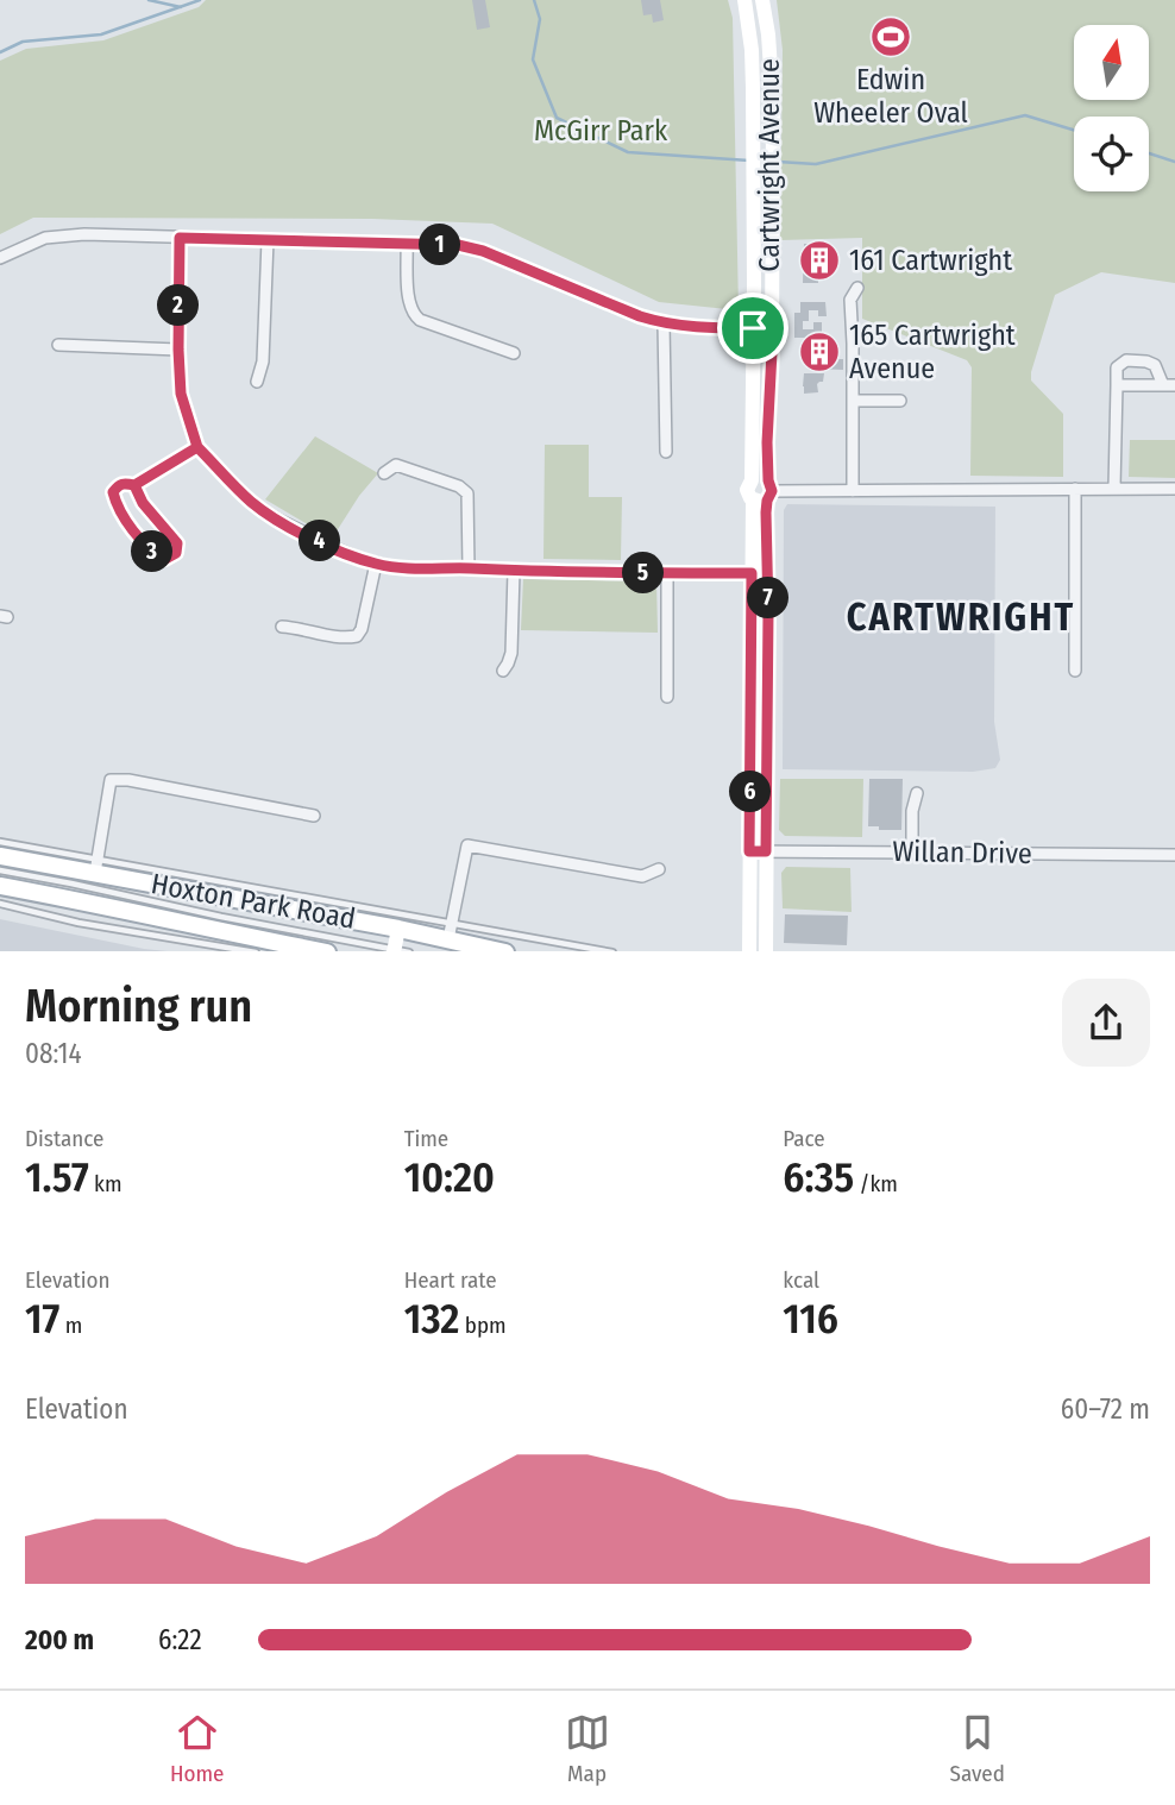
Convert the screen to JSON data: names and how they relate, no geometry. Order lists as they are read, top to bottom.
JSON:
{
  "streets": {
    "main road": ["Hoxton Park Road"],
    "street": ["Cartwright Avenue", "Willan Drive"]
  },
  "crossings": [
    ["Cartwright Avenue", "Willan Drive"]
  ],
  "districts": ["CARTWRIGHT"],
  "parks": ["McGirr Park"],
  "places": {
    "sports": ["Edwin Wheeler Oval"],
    "building": ["161 Cartwright", "165 Cartwright Avenue"]
  },
  "north": "top",
  "page": {
    "pins": [
      "1",
      "2",
      "4",
      "3",
      "5",
      "7",
      "6"
    ],
    "heading": ["Morning run", "08:14"],
    "stats": [
      ["Distance", "1.57 km"],
      ["Time", "10:20"],
      ["Pace", "6:35 /km"],
      ["Elevation", "17 m"],
      ["Heart rate", "132 bpm"],
      ["kcal", "116"]
    ],
    "chart": ["Elevation", "60–72 m"],
    "list": [
      {
        "name": "200 m",
        "note": "6:22"
      }
    ],
    "tabs": ["Home", "Map", "Saved"]
  }
}
